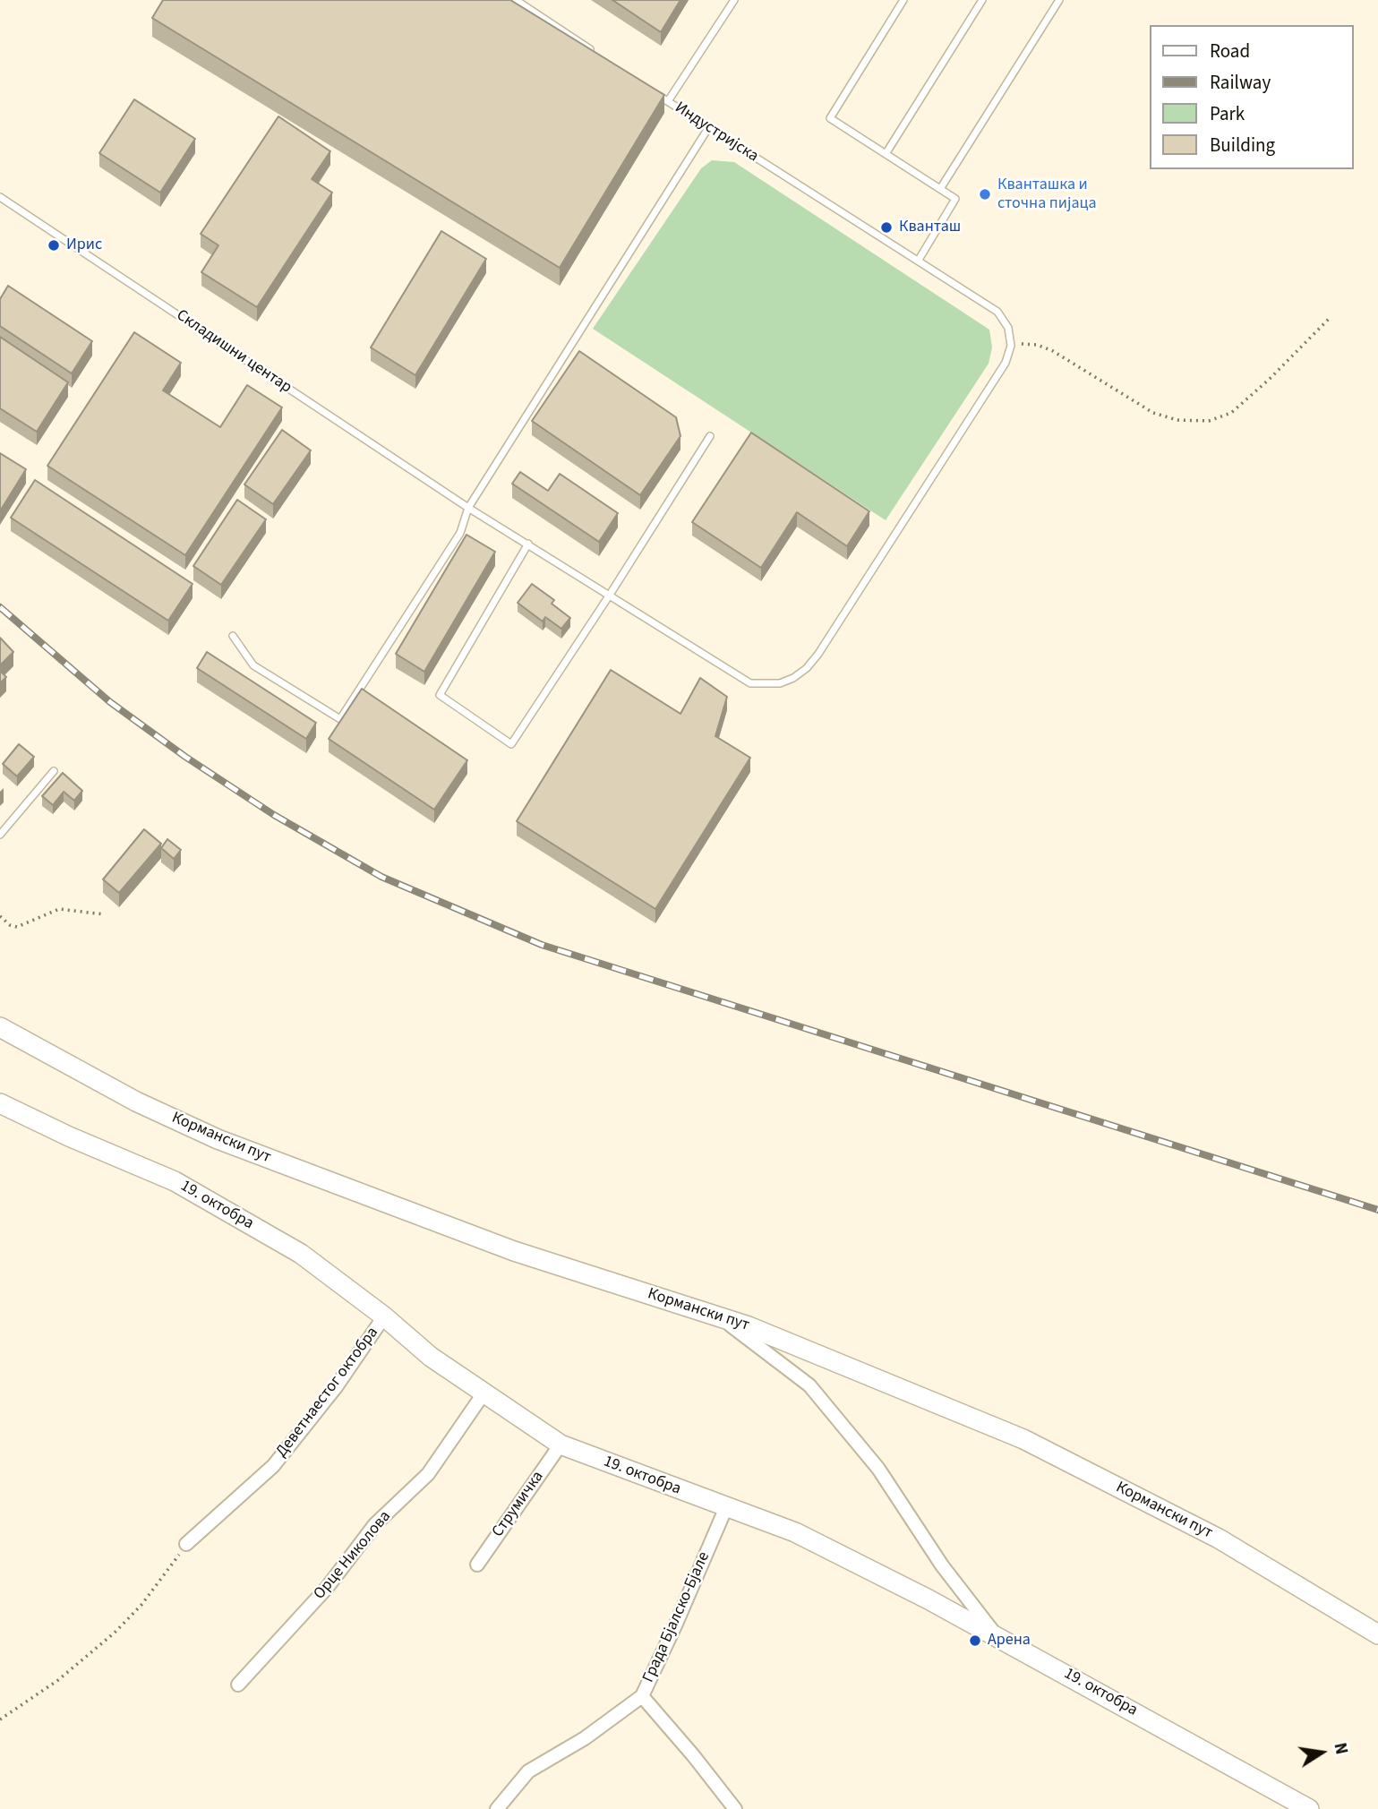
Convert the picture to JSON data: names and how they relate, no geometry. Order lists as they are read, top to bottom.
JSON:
{
  "streets": {
    "street": [
      "Кормански пут",
      "19. октобра",
      "Деветнаестог октобра",
      "Струмичка",
      "Орце Николова",
      "Града Бјалско-Бјале"
    ],
    "lane": ["Индустријска", "Складишни центар"]
  },
  "crossings": [
    ["Индустријска", "Складишни центар"],
    ["19. октобра", "Деветнаестог октобра"],
    ["19. октобра", "Струмичка"],
    ["19. октобра", "Орце Николова"],
    ["19. октобра", "Града Бјалско-Бјале"]
  ],
  "places": [
    "Кванташка и сточна пијаца",
    "Кванташ",
    "Ирис",
    "Арена"
  ],
  "legend": [
    "Road",
    "Railway",
    "Park",
    "Building"
  ],
  "north": "right"
}
